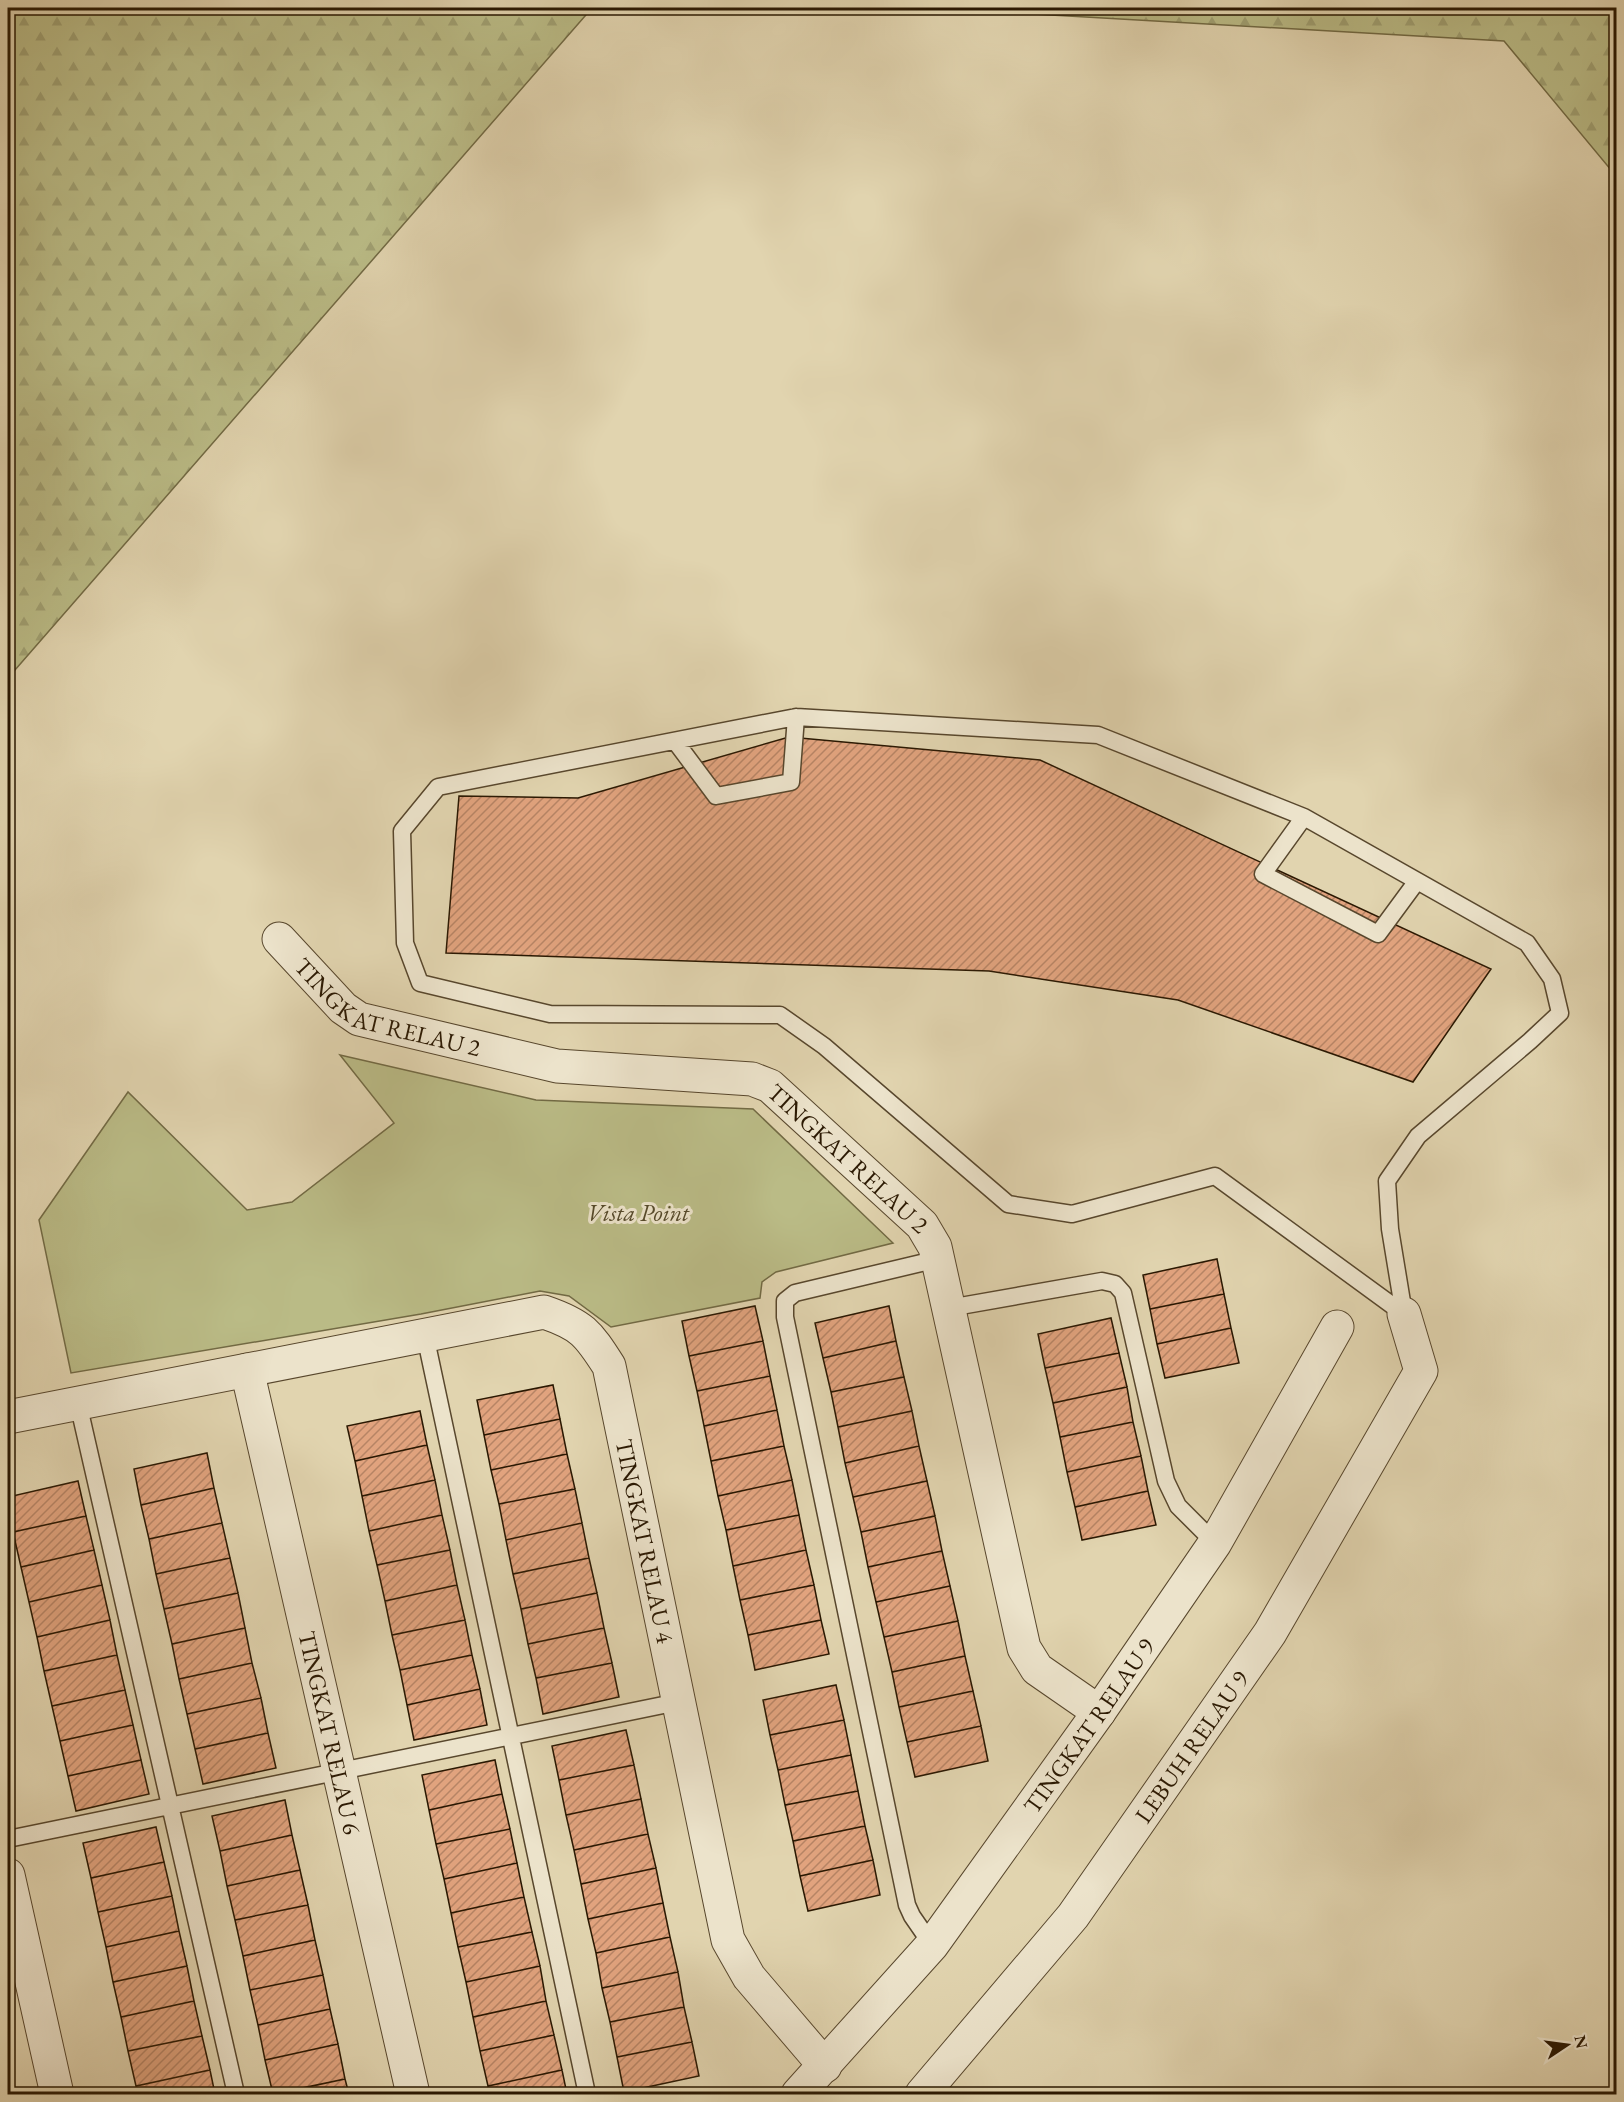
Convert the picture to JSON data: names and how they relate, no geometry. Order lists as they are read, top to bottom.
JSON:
{
  "streets": {
    "street": [
      "TINGKAT RELAU 2",
      "TINGKAT RELAU 4",
      "TINGKAT RELAU 9",
      "TINGKAT RELAU 6",
      "LEBUH RELAU 9"
    ]
  },
  "crossings": [
    ["TINGKAT RELAU 2", "TINGKAT RELAU 9"],
    ["TINGKAT RELAU 4", "TINGKAT RELAU 9"],
    ["TINGKAT RELAU 4", "TINGKAT RELAU 6"]
  ],
  "parks": ["Vista Point"],
  "north": "right"
}
